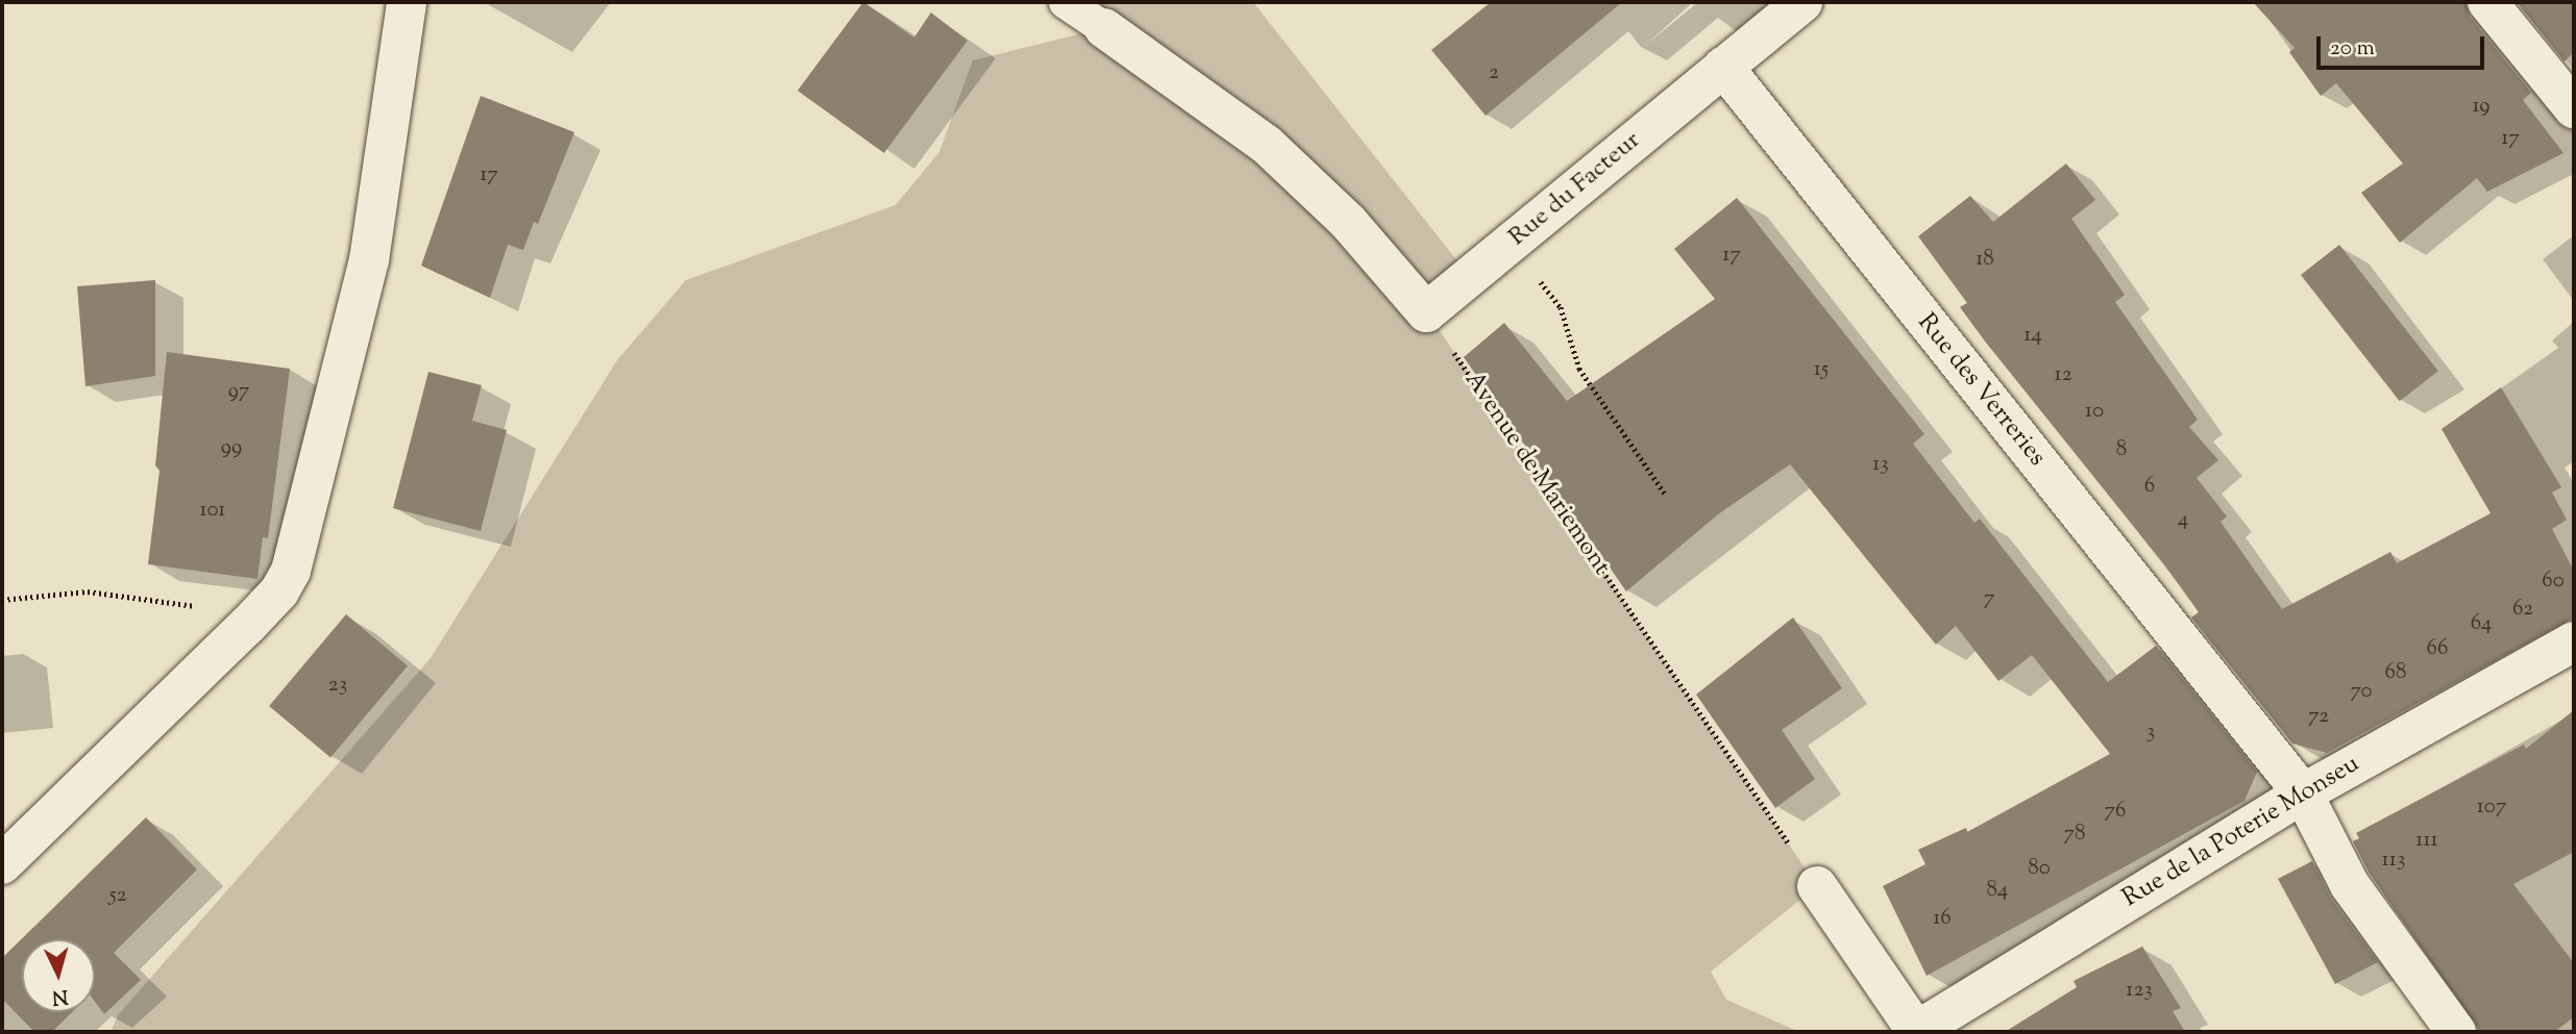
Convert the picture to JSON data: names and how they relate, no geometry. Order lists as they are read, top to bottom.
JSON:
{
  "streets": {
    "street": ["Rue du Facteur", "Rue des Verreries", "Rue de la Poterie Monseu"],
    "path": ["Avenue de Mariemont"]
  },
  "crossings": [
    ["Rue du Facteur", "Rue des Verreries"],
    ["Rue du Facteur", "Avenue de Mariemont"],
    ["Rue des Verreries", "Rue de la Poterie Monseu"]
  ],
  "house_numbers": [
    "2",
    "19",
    "17",
    "17",
    "17",
    "18",
    "14",
    "15",
    "12",
    "97",
    "10",
    "99",
    "8",
    "13",
    "6",
    "101",
    "4",
    "60",
    "7",
    "62",
    "64",
    "66",
    "68",
    "23",
    "70",
    "72",
    "3",
    "107",
    "76",
    "78",
    "111",
    "113",
    "80",
    "84",
    "52",
    "16",
    "123"
  ],
  "scale_bar": "20 m",
  "north": "bottom"
}
